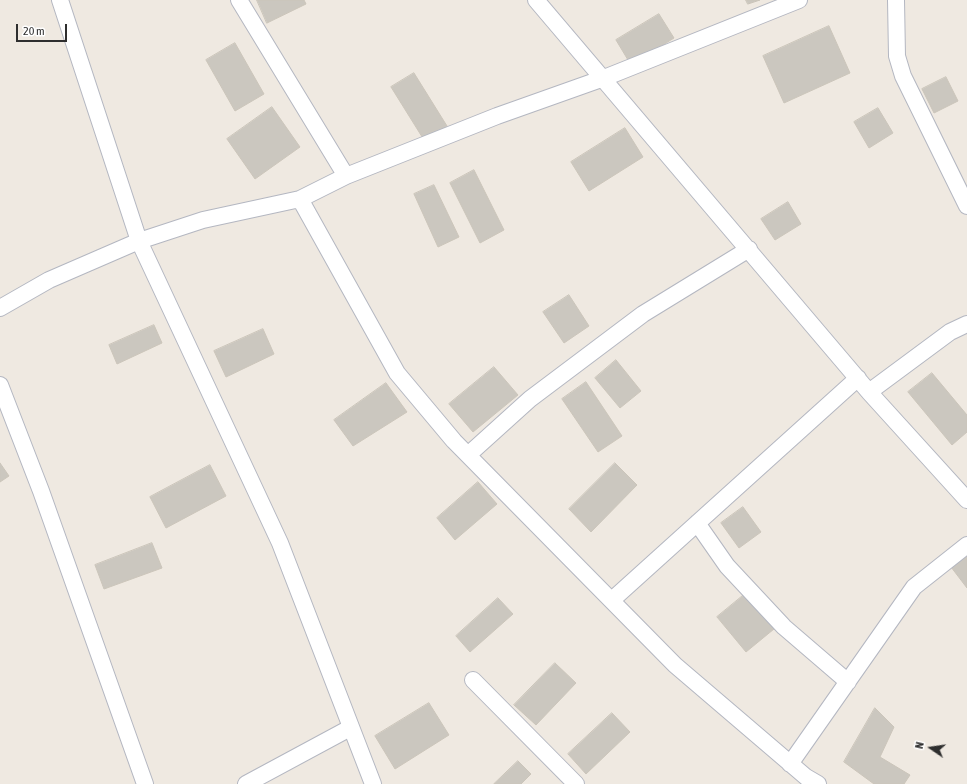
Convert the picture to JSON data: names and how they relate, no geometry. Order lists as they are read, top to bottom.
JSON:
{
  "scale_bar": "20 m",
  "north": "left"
}
